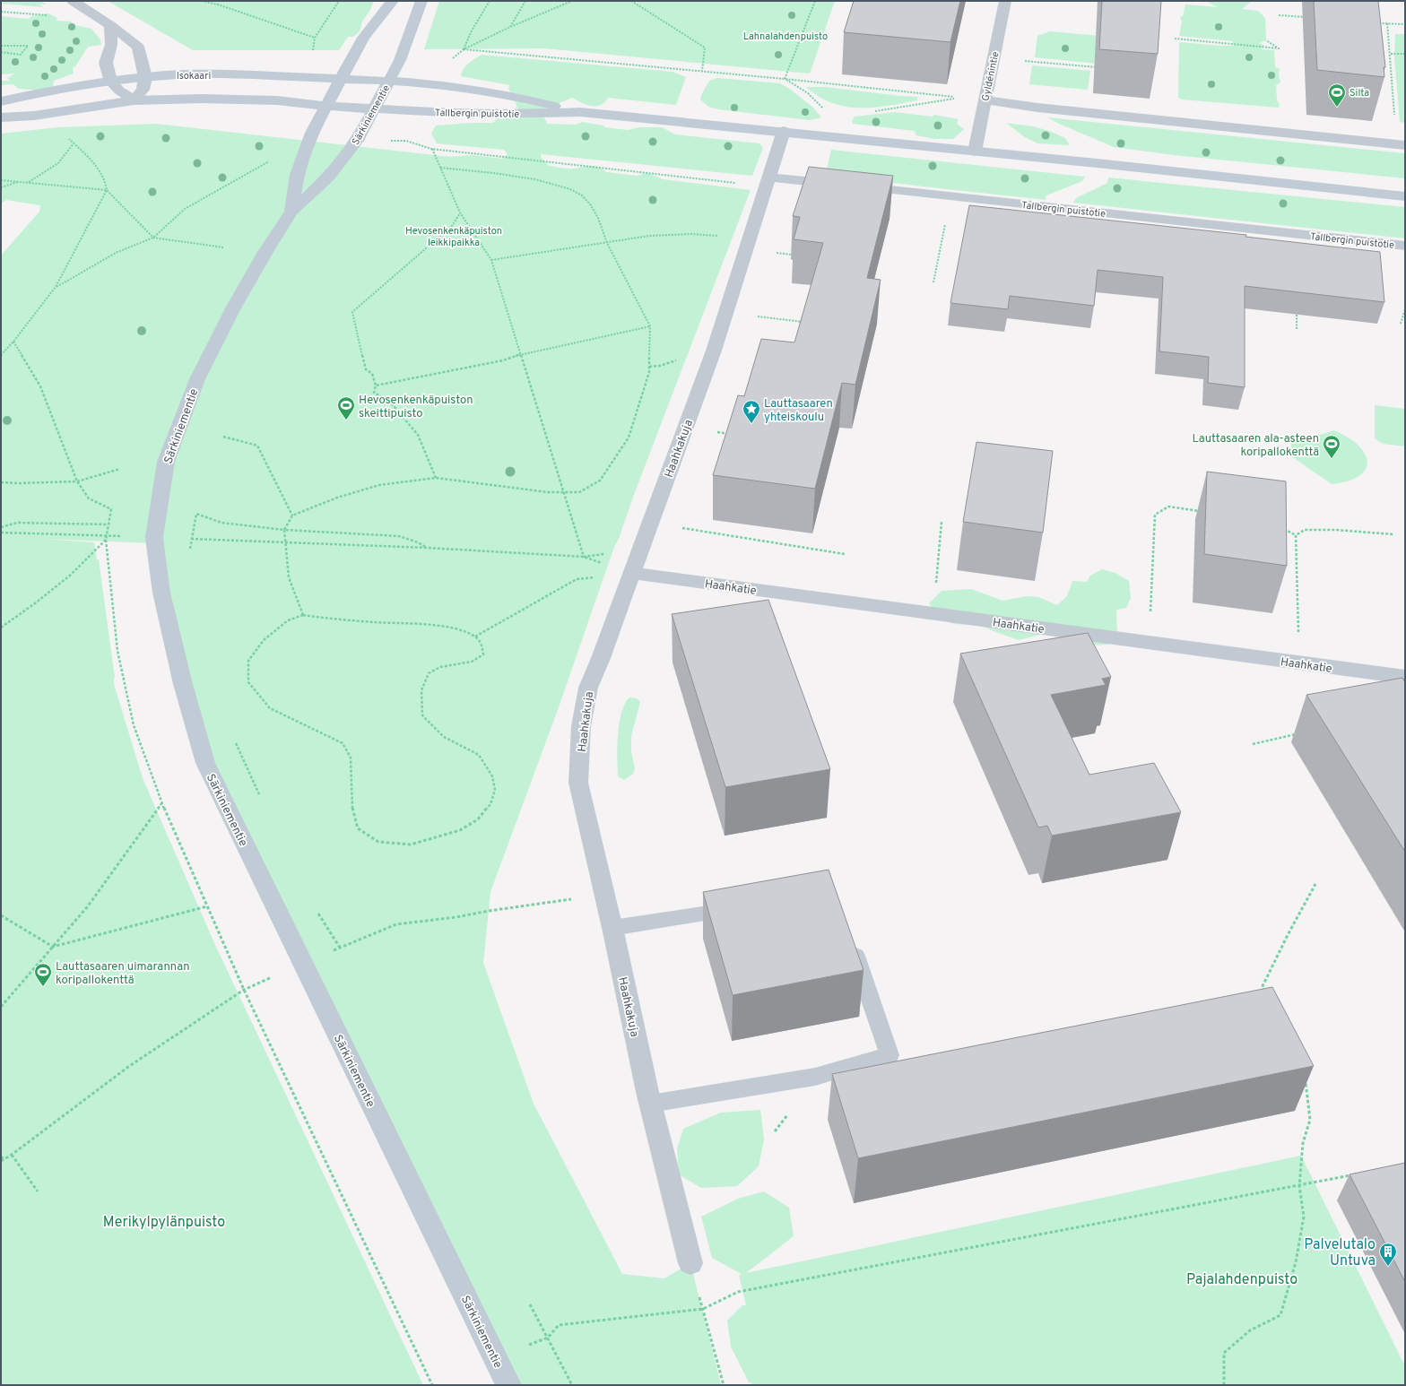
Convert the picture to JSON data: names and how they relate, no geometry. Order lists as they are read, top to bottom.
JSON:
{
  "streets": {
    "street": [
      "Isokaari",
      "Gyldénintie",
      "Tallbergin puistotie",
      "Särkiniementie",
      "Haahkakuja",
      "Haahkatie"
    ]
  },
  "crossings": [
    ["Isokaari", "Tallbergin puistotie"],
    ["Isokaari", "Särkiniementie"],
    ["Gyldénintie", "Tallbergin puistotie"],
    ["Tallbergin puistotie", "Särkiniementie"],
    ["Tallbergin puistotie", "Haahkakuja"],
    ["Haahkakuja", "Haahkatie"]
  ],
  "parks": [
    "Lahnalahdenpuisto",
    "Hevosenkenkäpuiston leikkipaikka",
    "Merikylpylänpuisto",
    "Pajalahdenpuisto"
  ],
  "places": {
    "sports": [
      "Silta",
      "Hevosenkenkäpuiston skeittipuisto",
      "Lauttasaaren ala-asteen koripallokenttä",
      "Lauttasaaren uimarannan koripallokenttä"
    ],
    "place": ["Lauttasaaren yhteiskoulu"],
    "building": ["Palvelutalo Untuva"]
  }
}
